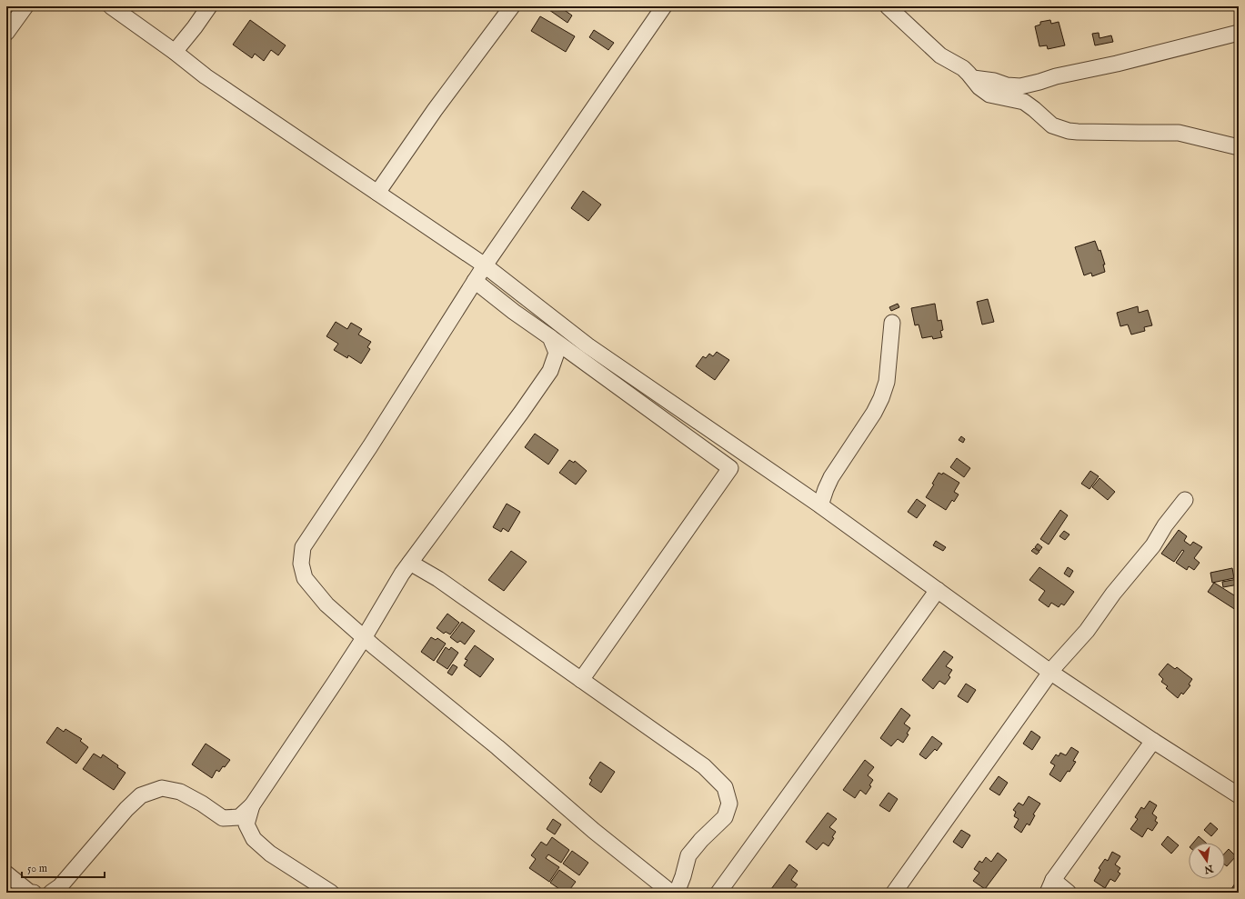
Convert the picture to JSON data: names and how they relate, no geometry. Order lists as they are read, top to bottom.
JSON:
{
  "scale_bar": "50 m",
  "north": "bottom"
}
